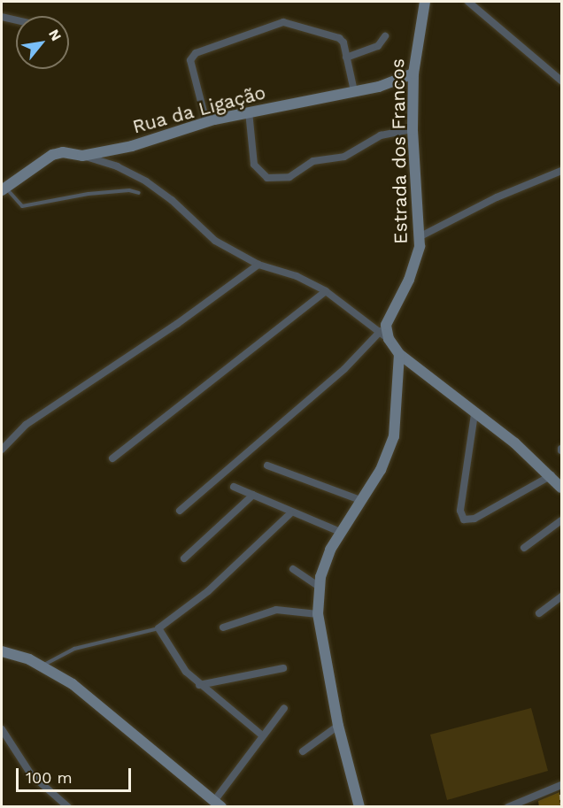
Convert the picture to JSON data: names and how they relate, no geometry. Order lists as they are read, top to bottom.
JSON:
{
  "streets": {
    "street": ["Rua da Ligação", "Estrada dos Francos"]
  },
  "crossings": [
    ["Rua da Ligação", "Estrada dos Francos"]
  ],
  "scale_bar": "100 m",
  "north": "top right"
}
